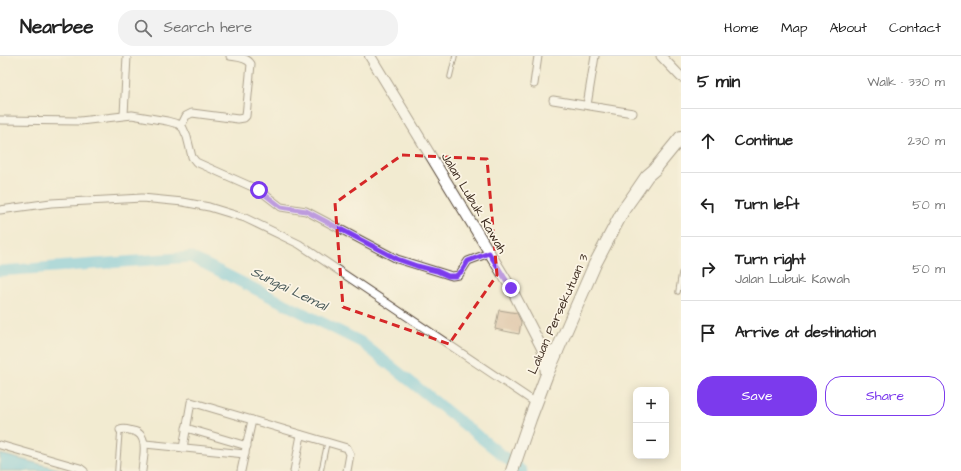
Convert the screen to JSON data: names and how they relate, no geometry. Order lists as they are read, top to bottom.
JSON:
{
  "streets": {
    "highway": ["Laluan Persekutuan 3"],
    "main road": ["Jalan Lubuk Kawah"]
  },
  "water": ["Sungai Lemal"],
  "page": {
    "header": "Nearbee",
    "search": "Search here",
    "nav": [
      "Home",
      "Map",
      "About",
      "Contact"
    ],
    "heading": ["5 min", "Walk · 330 m"],
    "list": [
      ["Continue", "230 m"],
      ["Turn left", "50 m"],
      ["Turn right", "Jalan Lubuk Kawah", "50 m"],
      "Arrive at destination"
    ],
    "buttons": ["Save", "Share"],
    "map_buttons": ["+", "−"]
  }
}
